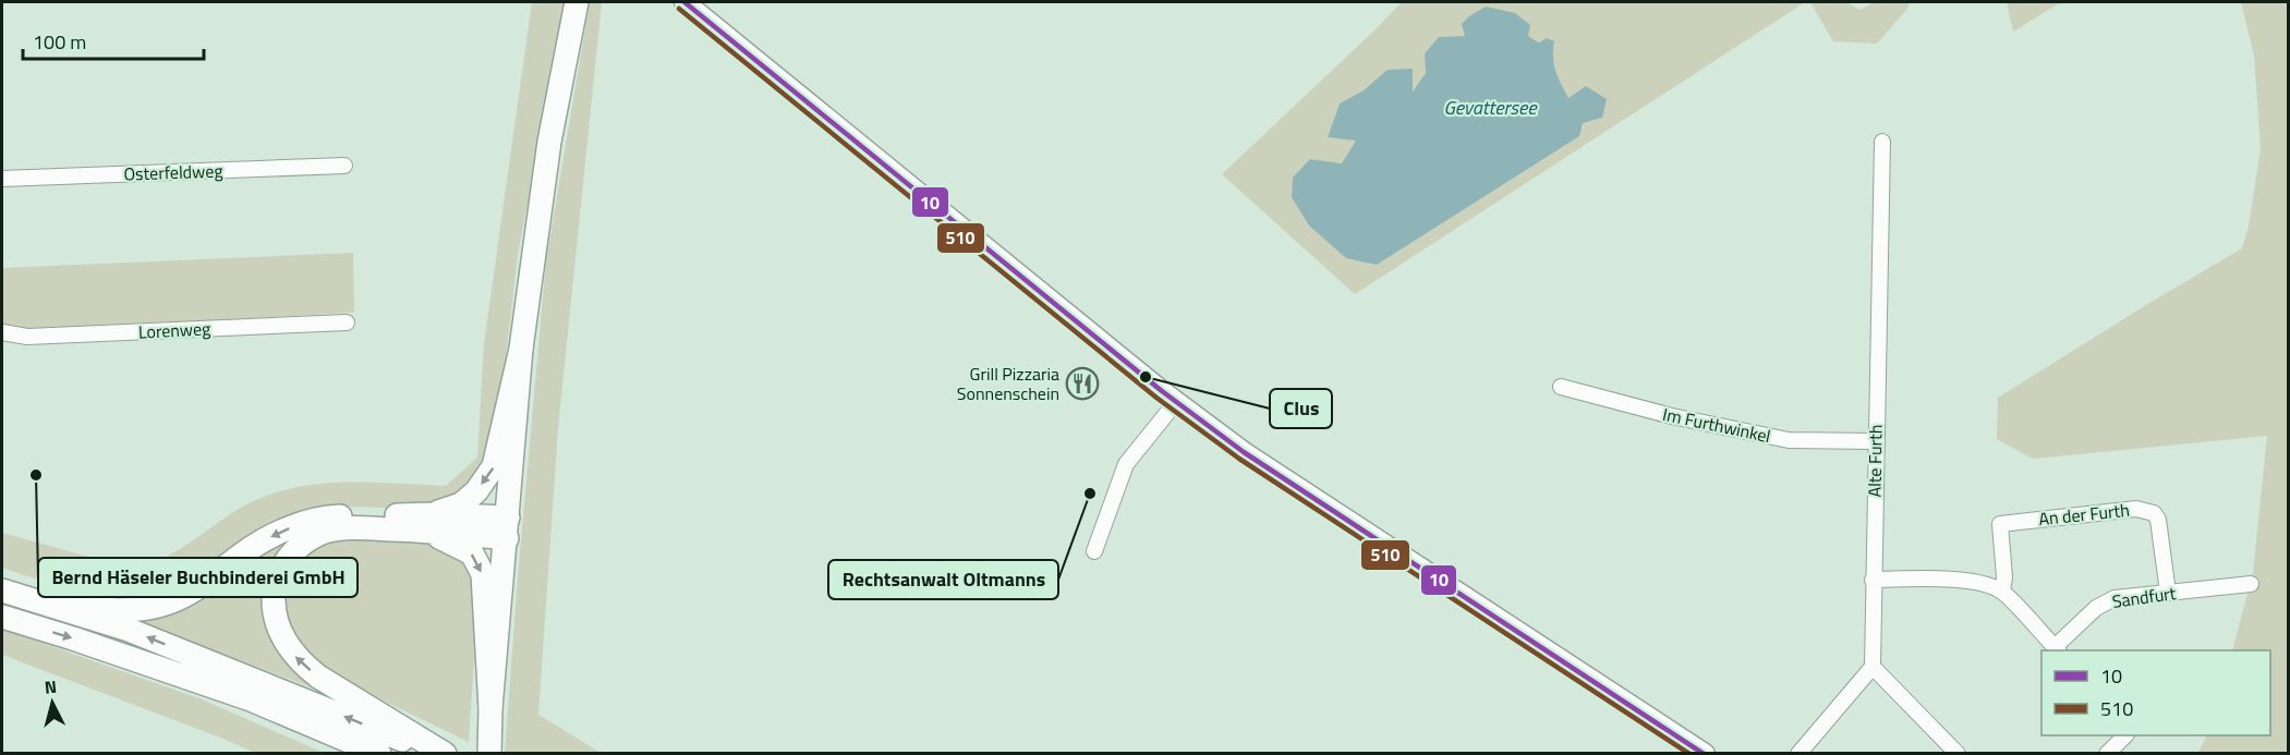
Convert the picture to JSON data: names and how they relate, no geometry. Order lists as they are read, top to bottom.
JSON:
{
  "streets": {
    "street": [
      "Osterfeldweg",
      "Lorenweg",
      "Im Furthwinkel",
      "Alte Furth",
      "An der Furth",
      "Sandfurt"
    ]
  },
  "crossings": [
    ["Im Furthwinkel", "Alte Furth"],
    ["Alte Furth", "Sandfurt"],
    ["An der Furth", "Sandfurt"]
  ],
  "water": ["Gevattersee"],
  "places": {
    "other": ["Clus", "Bernd Häseler Buchbinderei GmbH", "Rechtsanwalt Oltmanns"],
    "restaurant": ["Grill Pizzaria Sonnenschein"]
  },
  "lines": ["transit line 10", "transit line 510"],
  "legend": ["10", "510"],
  "scale_bar": "100 m",
  "north": "top"
}
